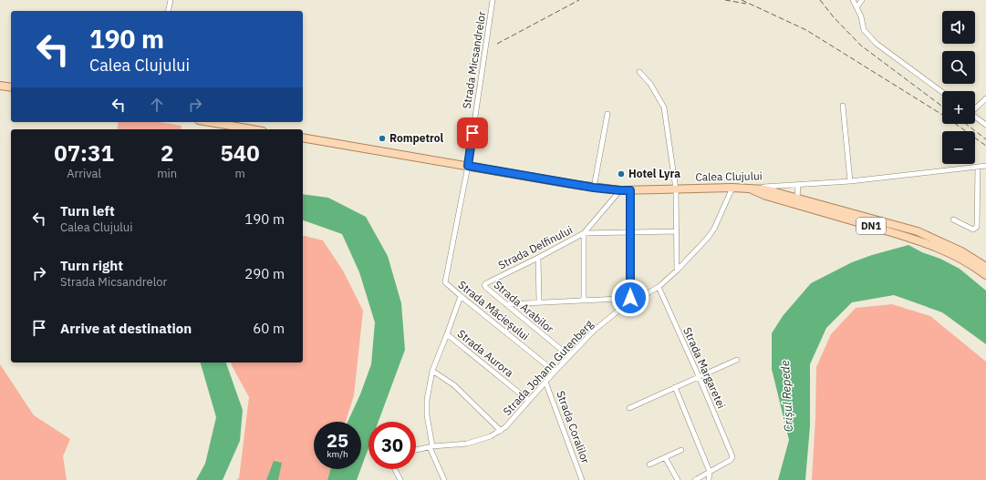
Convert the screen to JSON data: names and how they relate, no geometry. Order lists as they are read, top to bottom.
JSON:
{
  "streets": {
    "main road": ["Calea Clujului", "DN1"],
    "street": [
      "Strada Micsandrelor",
      "Strada Delfinului",
      "Strada Arabilor",
      "Strada Măcieșului",
      "Strada Aurora",
      "Strada Johann Gutenberg",
      "Strada Margaretei",
      "Strada Coralilor"
    ]
  },
  "crossings": [
    ["Strada Micsandrelor", "Calea Clujului"],
    ["Strada Micsandrelor", "Strada Măcieșului"],
    ["Calea Clujului", "DN1"],
    ["Calea Clujului", "Strada Delfinului"],
    ["Calea Clujului", "Strada Măcieșului"],
    ["Calea Clujului", "Strada Johann Gutenberg"],
    ["Strada Delfinului", "Strada Arabilor"],
    ["Strada Arabilor", "Strada Johann Gutenberg"],
    ["Strada Măcieșului", "Strada Johann Gutenberg"],
    ["Strada Aurora", "Strada Johann Gutenberg"],
    ["Strada Johann Gutenberg", "Strada Margaretei"],
    ["Strada Johann Gutenberg", "Strada Coralilor"]
  ],
  "water": ["Crișul Repede"],
  "places": ["Rompetrol", "Hotel Lyra"],
  "page": {
    "map_buttons": ["+", "−"],
    "turn": ["190 m", "Calea Clujului"],
    "eta": [
      "07:31",
      "Arrival",
      "2",
      "min",
      "540",
      "m"
    ],
    "list": [
      {
        "name": "Turn left",
        "note": "Calea Clujului",
        "value": "190 m"
      },
      {
        "name": "Turn right",
        "note": "Strada Micsandrelor",
        "value": "290 m"
      },
      {
        "name": "Arrive at destination",
        "value": "60 m"
      }
    ],
    "speed": "25 km/h",
    "limit": "30"
  }
}
